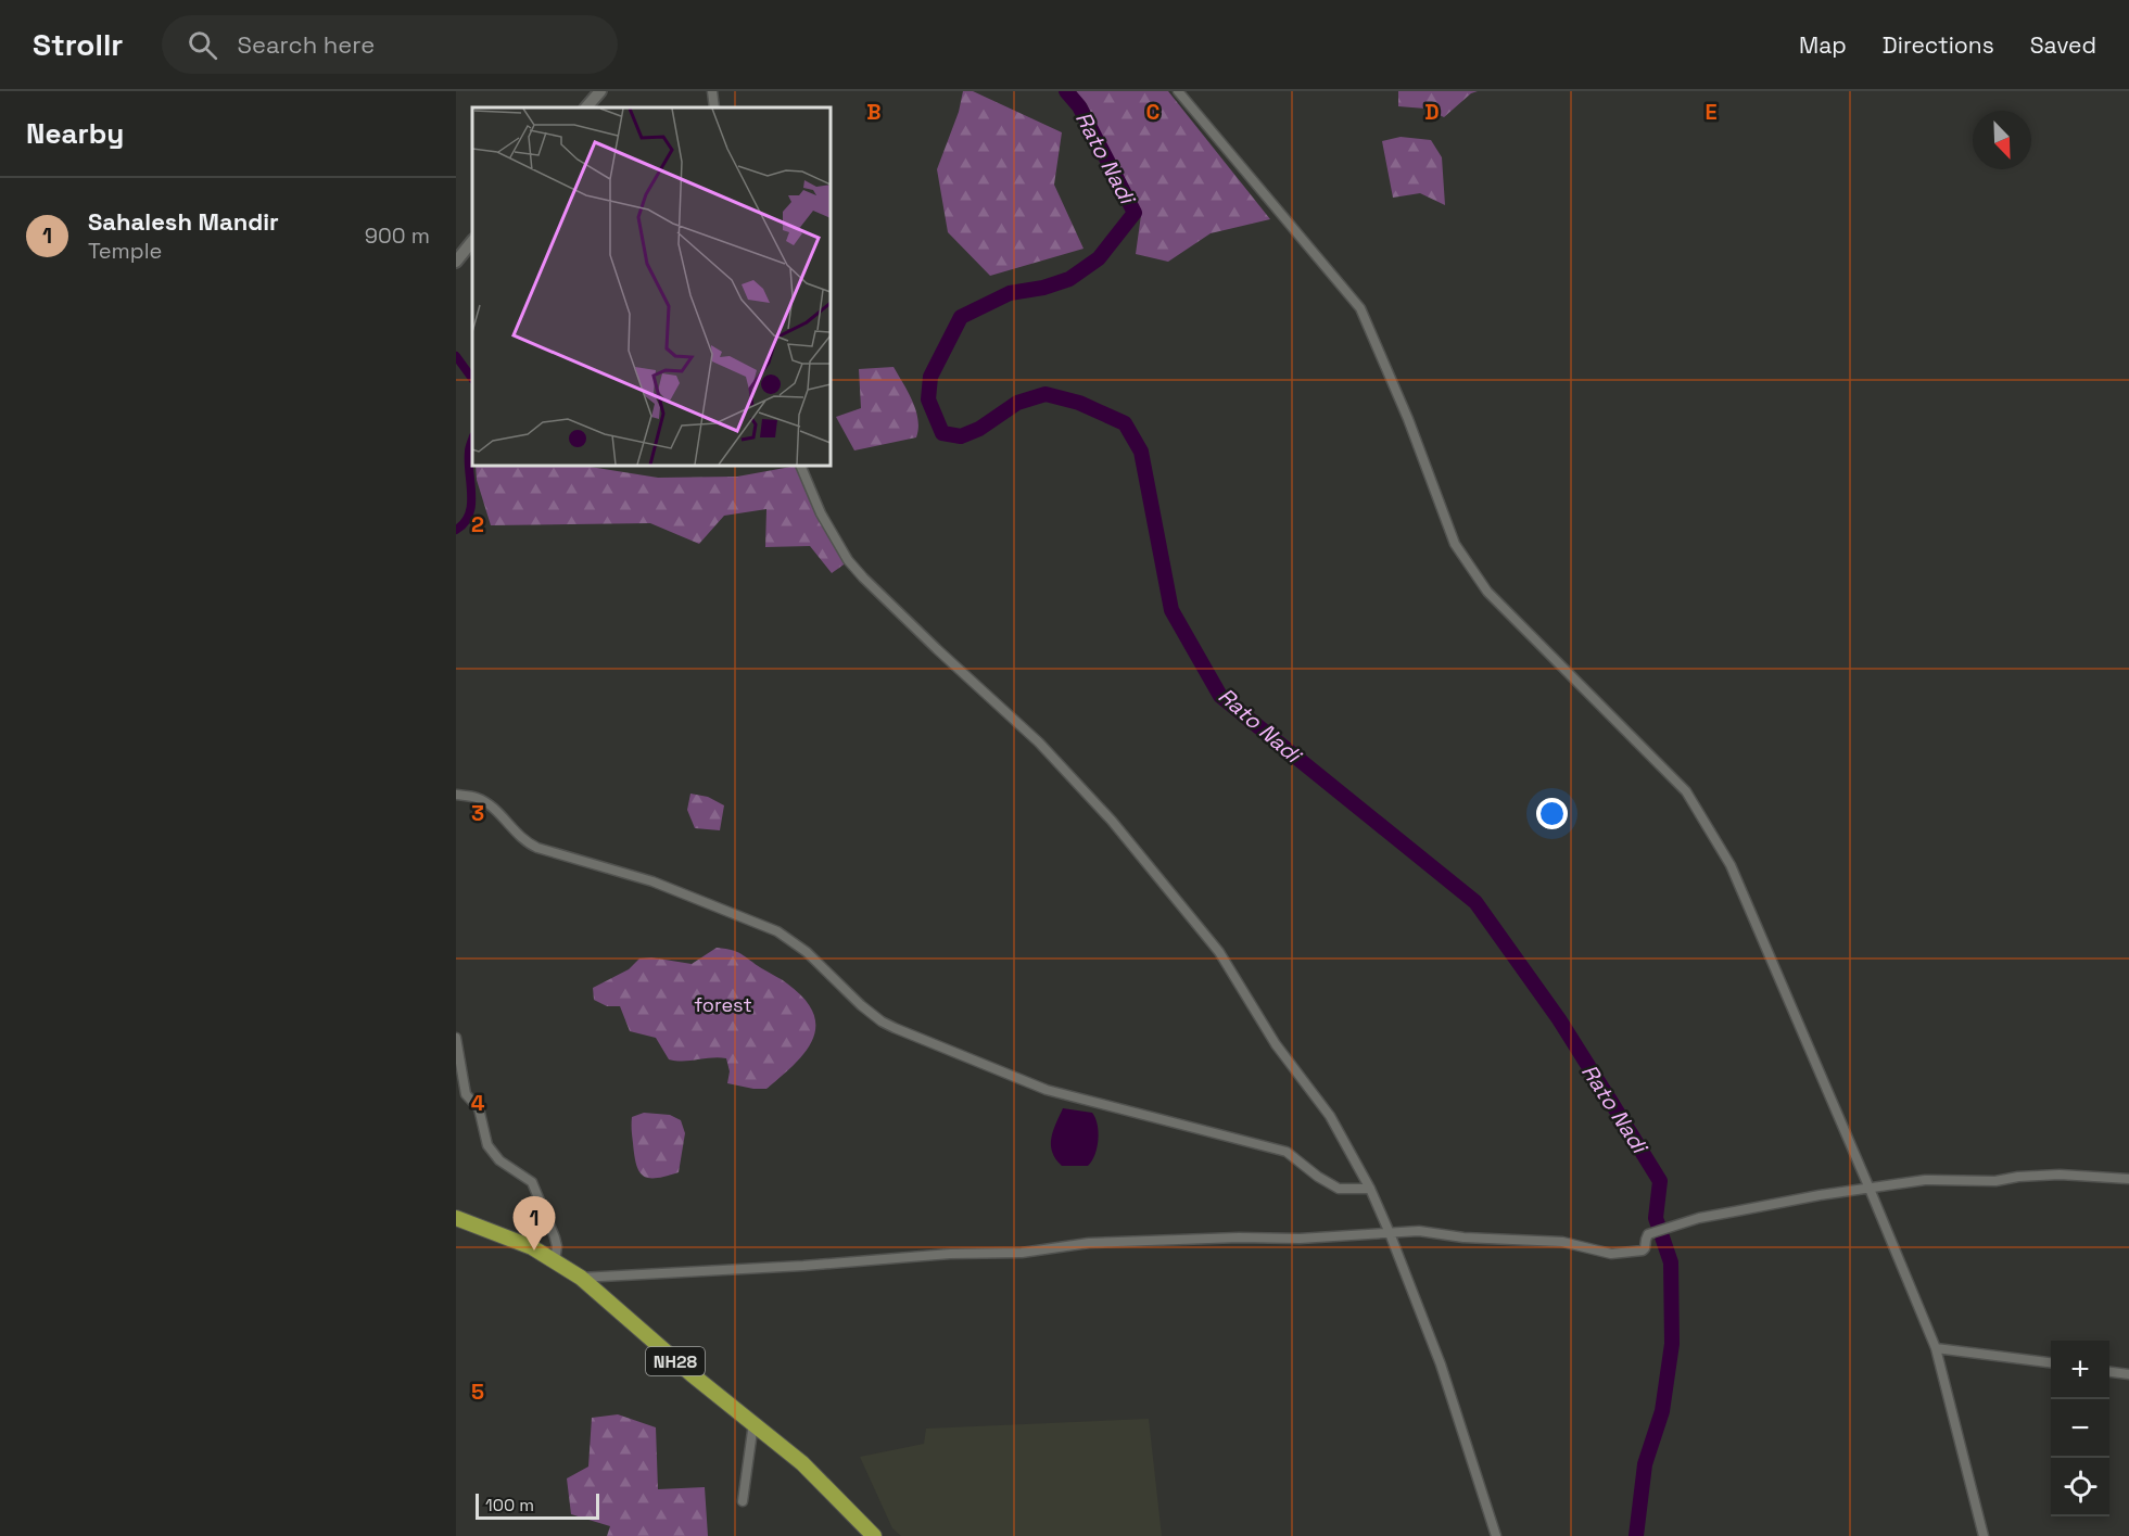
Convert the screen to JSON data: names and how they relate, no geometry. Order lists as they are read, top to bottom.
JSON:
{
  "streets": {
    "main road": ["NH28"]
  },
  "water": ["Rato Nadi"],
  "parks": ["forest"],
  "scale_bar": "100 m",
  "north": "bottom right",
  "page": {
    "header": "Strollr",
    "search": "Search here",
    "nav": ["Map", "Directions", "Saved"],
    "heading": "Nearby",
    "list": [
      {
        "mark": "1",
        "name": "Sahalesh Mandir",
        "note": "Temple",
        "value": "900 m"
      }
    ],
    "pins": "1",
    "map_buttons": ["+", "−"],
    "scale": "100 m"
  },
  "grid": {
    "columns": [
      "B",
      "C",
      "D",
      "E"
    ],
    "rows": [
      "2",
      "3",
      "4",
      "5"
    ]
  }
}
